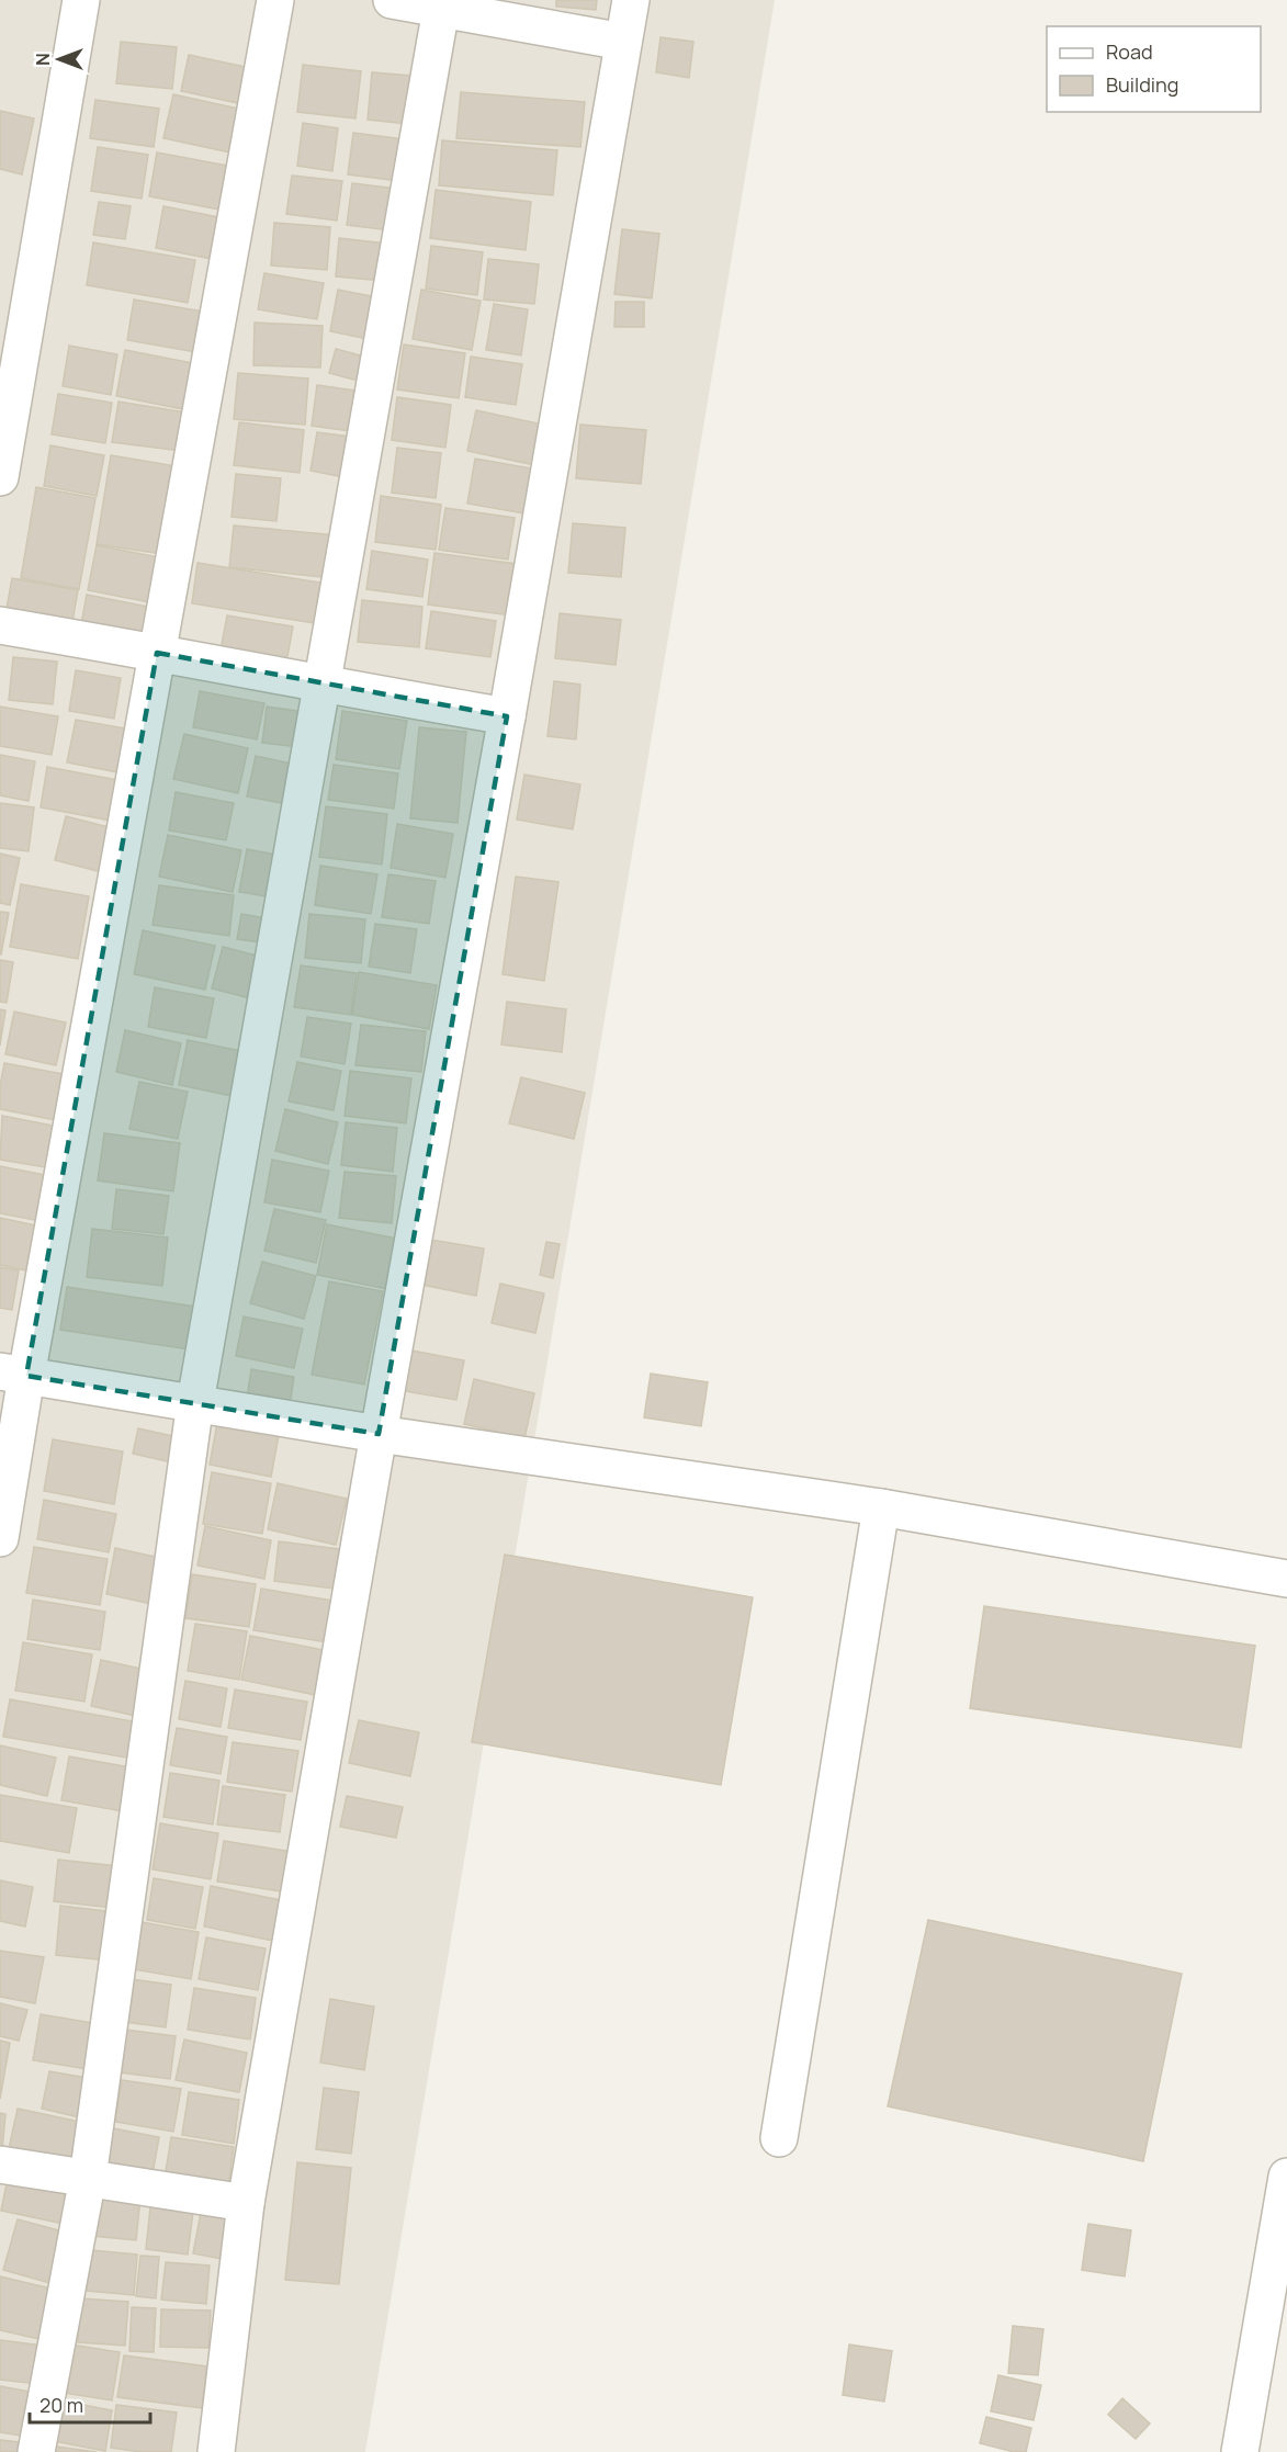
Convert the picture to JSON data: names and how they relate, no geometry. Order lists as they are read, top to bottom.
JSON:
{
  "legend": ["Road", "Building"],
  "scale_bar": "20 m",
  "north": "left"
}
